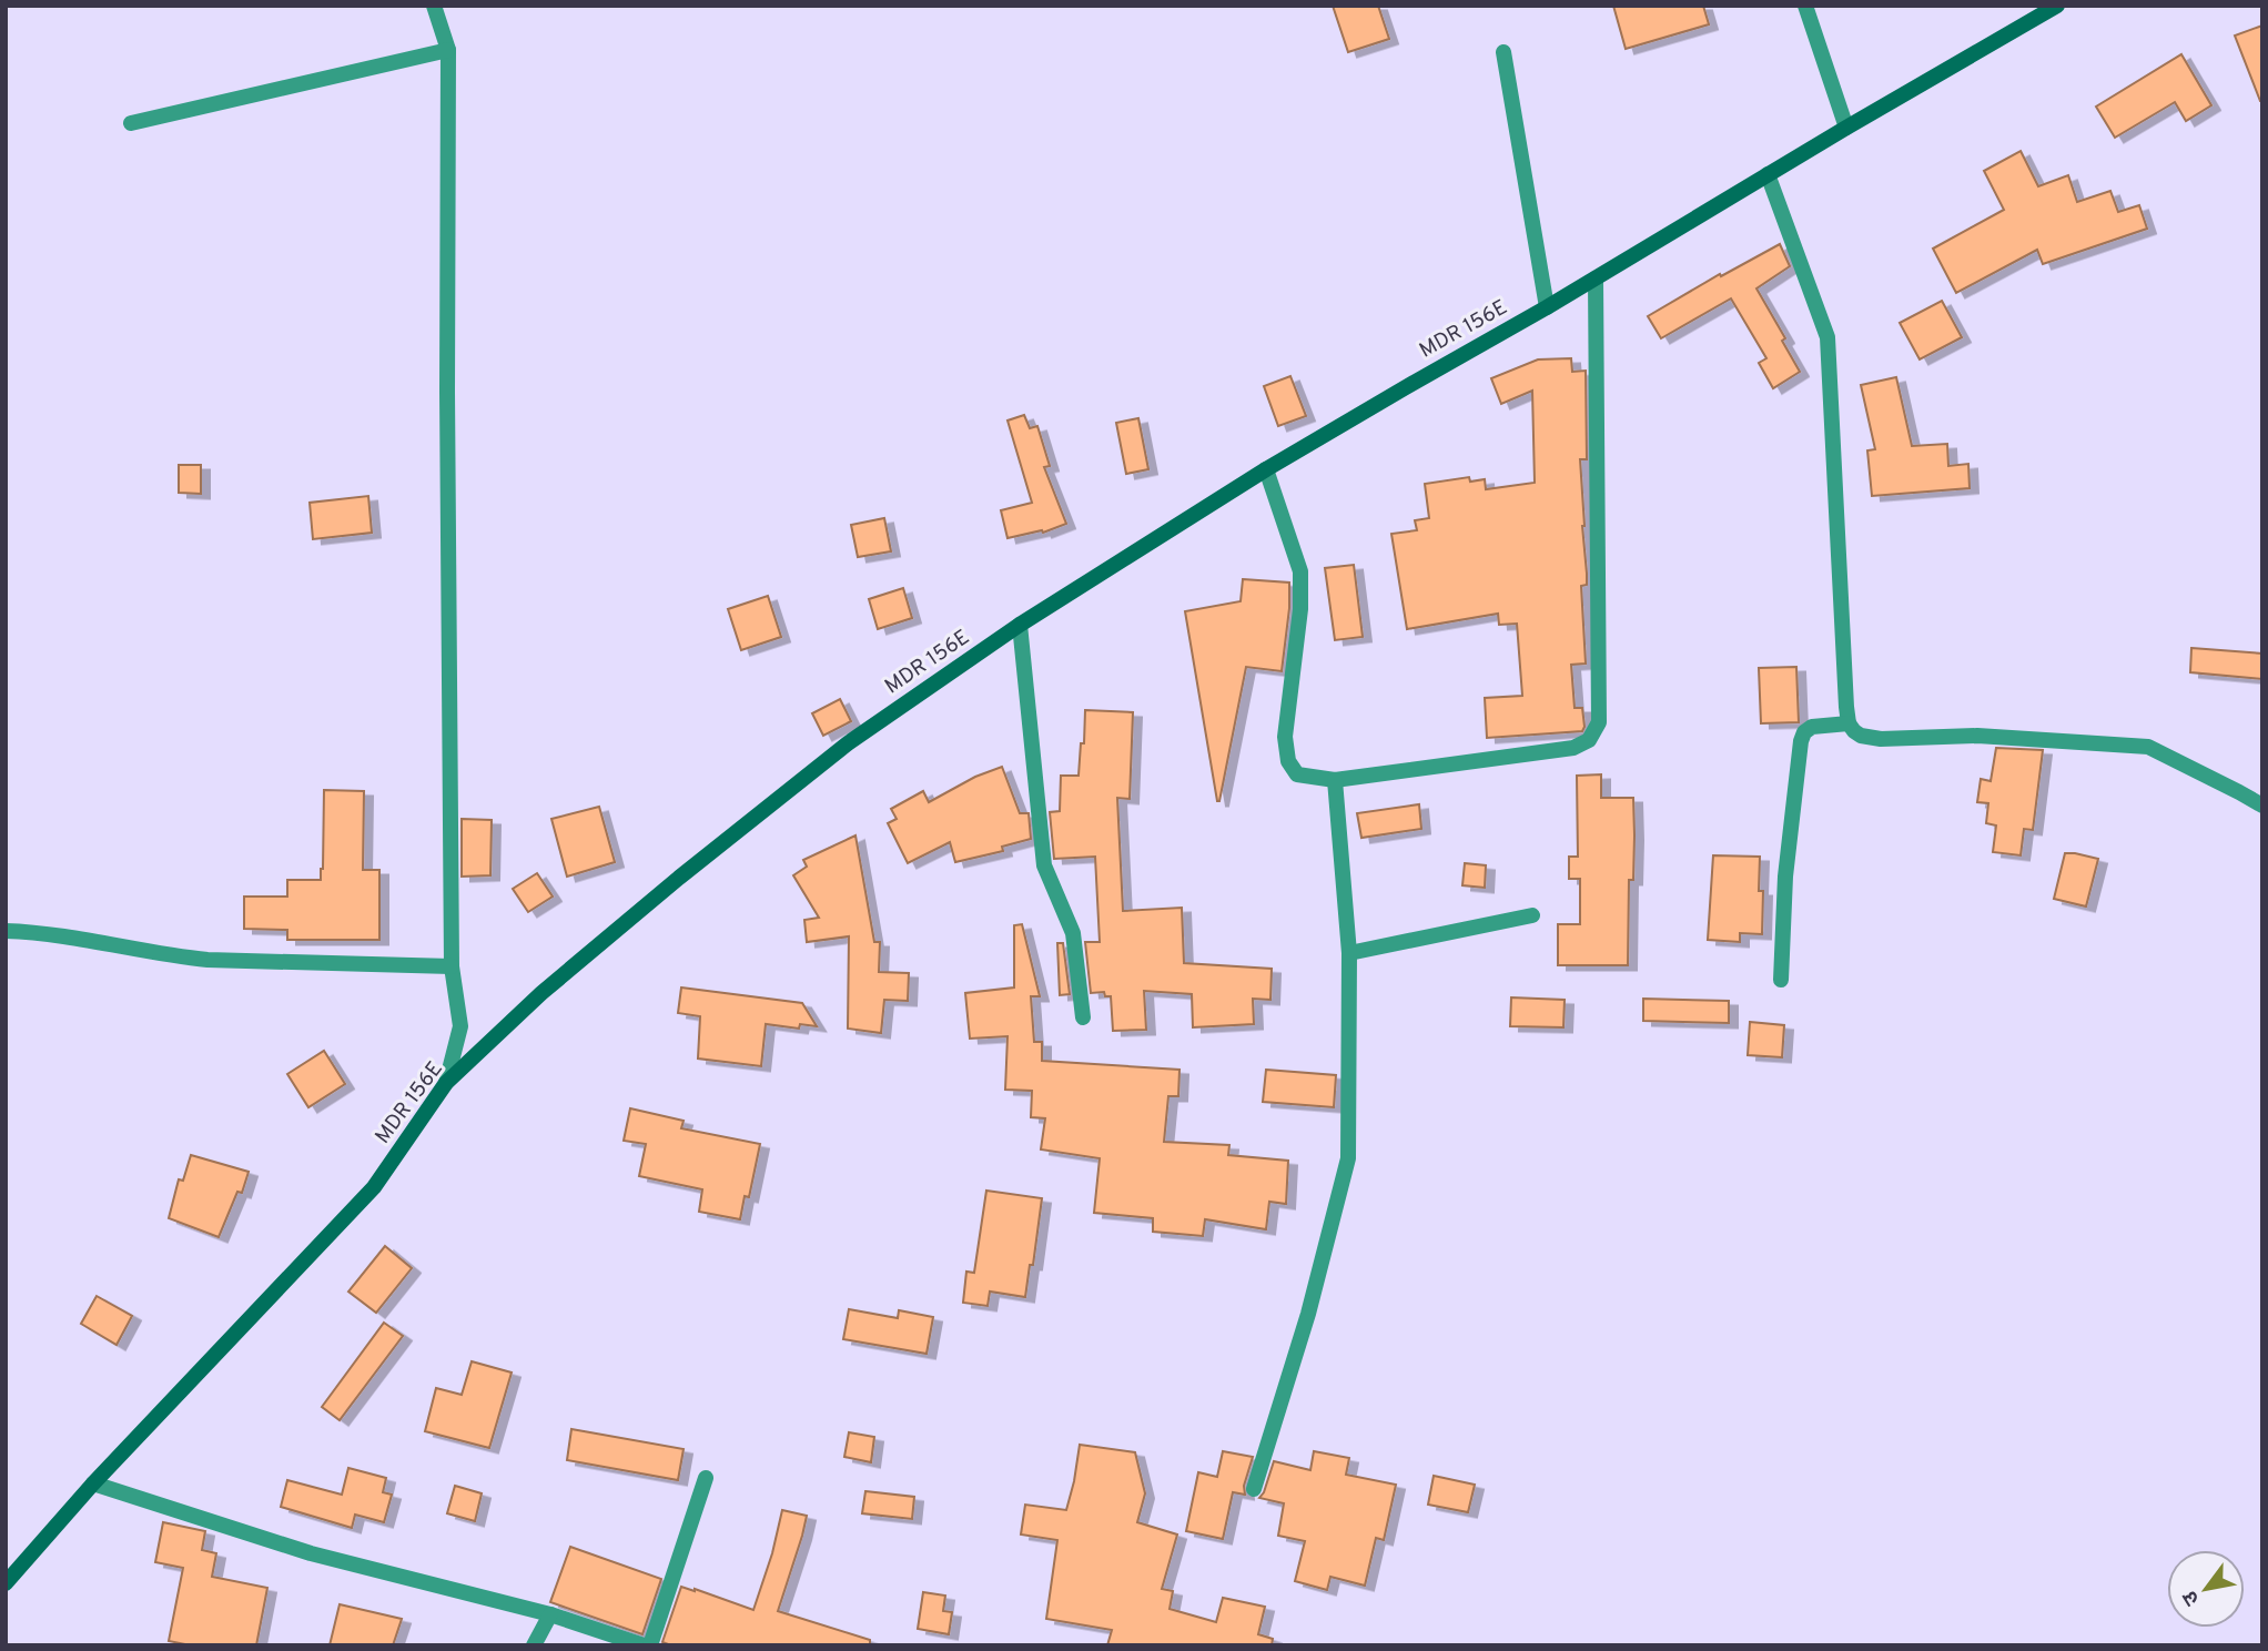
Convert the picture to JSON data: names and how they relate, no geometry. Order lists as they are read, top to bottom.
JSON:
{
  "streets": {
    "main road": ["MDR 156E"]
  },
  "north": "bottom left"
}
